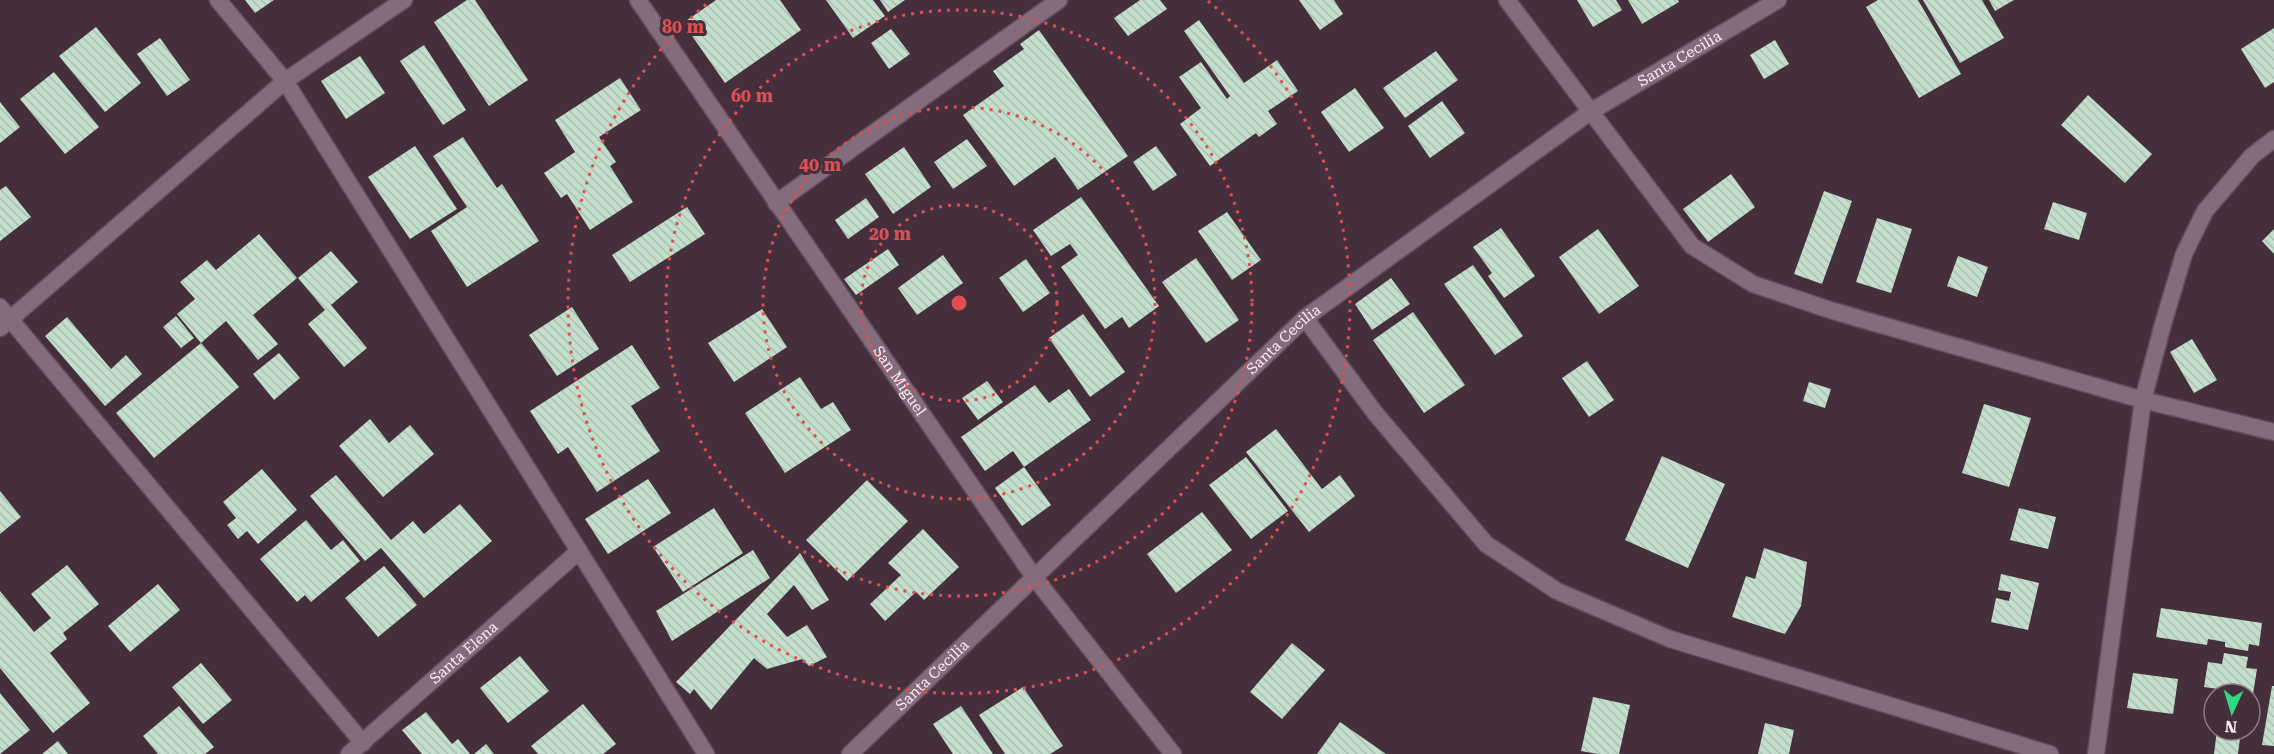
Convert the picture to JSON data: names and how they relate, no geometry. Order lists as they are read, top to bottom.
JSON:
{
  "streets": {
    "street": ["Santa Cecilia", "San Miguel", "Santa Elena"]
  },
  "crossings": [
    ["Santa Cecilia", "San Miguel"]
  ],
  "north": "bottom",
  "rings": [
    "80 m",
    "60 m",
    "40 m",
    "20 m"
  ]
}
